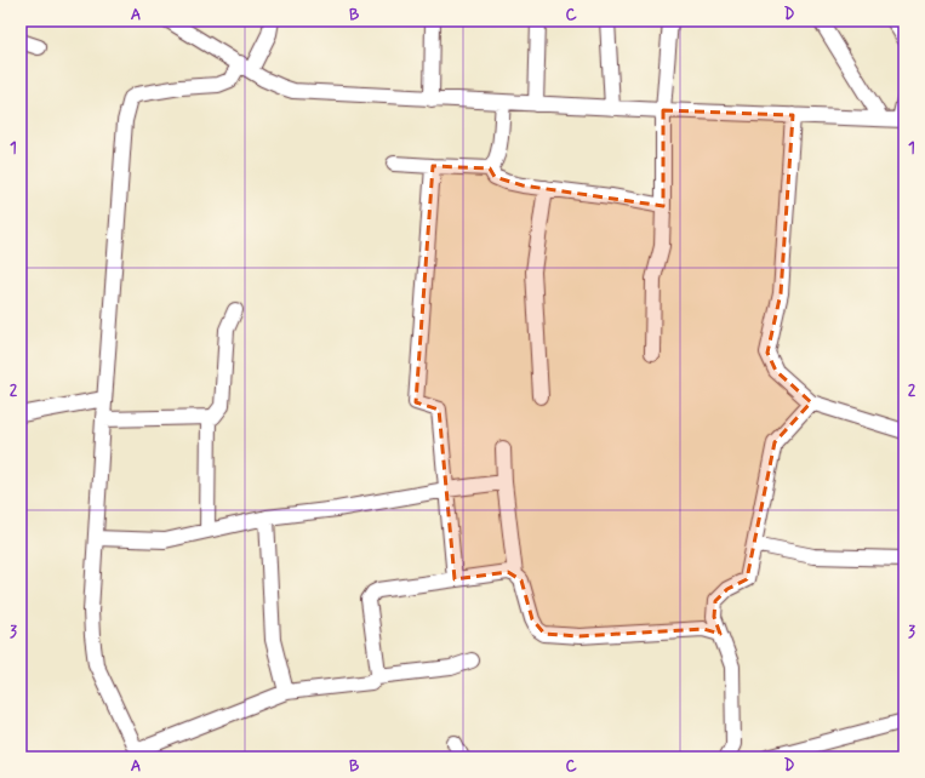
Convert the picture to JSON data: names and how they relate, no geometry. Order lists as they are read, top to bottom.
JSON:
{
  "grid": {
    "columns": [
      "A",
      "B",
      "C",
      "D"
    ],
    "rows": ["1", "2", "3"]
  }
}
